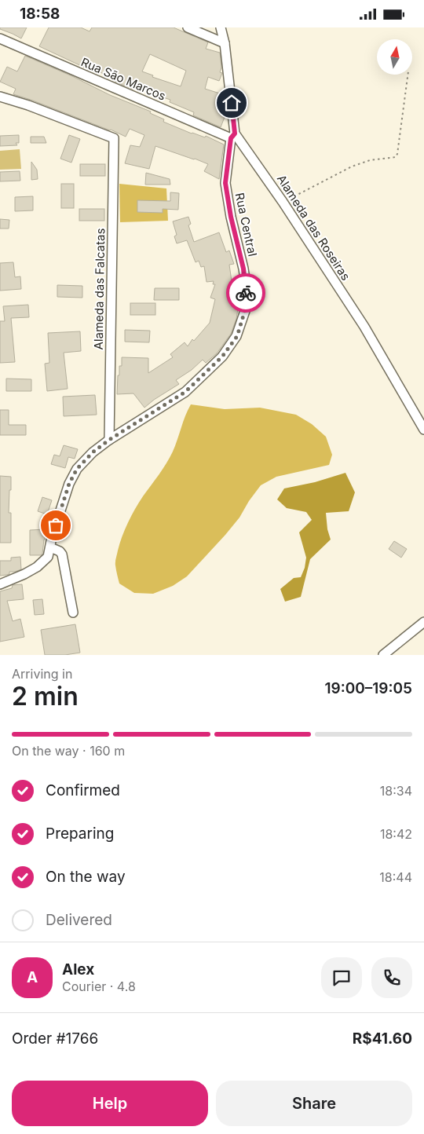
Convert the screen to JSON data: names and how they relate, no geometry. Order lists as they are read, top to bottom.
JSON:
{
  "streets": {
    "street": [
      "Rua São Marcos",
      "Rua Central",
      "Alameda das Roseiras",
      "Alameda das Falcatas"
    ]
  },
  "crossings": [
    ["Rua São Marcos", "Rua Central"],
    ["Rua São Marcos", "Alameda das Roseiras"],
    ["Rua Central", "Alameda das Roseiras"],
    ["Rua Central", "Alameda das Falcatas"]
  ],
  "north": "top",
  "page": {
    "status": "18:58",
    "heading": ["2 min", "Arriving in", "19:00–19:05"],
    "panel": [
      "Alex",
      "Courier · 4.8",
      "Order #1766",
      "R$41.60"
    ],
    "bar": "On the way · 160 m",
    "list": [
      ["Confirmed", "18:34"],
      ["Preparing", "18:42"],
      ["On the way", "18:44"],
      "Delivered"
    ],
    "round": "A",
    "buttons": ["Help", "Share"]
  }
}
